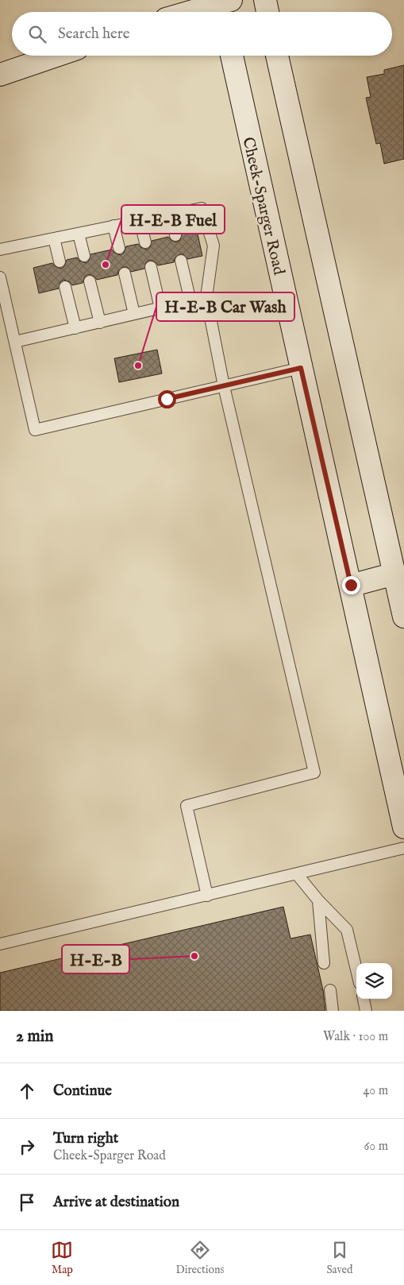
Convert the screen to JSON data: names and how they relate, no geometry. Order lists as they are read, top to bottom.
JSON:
{
  "streets": {
    "main road": ["Cheek-Sparger Road"]
  },
  "places": ["H-E-B Fuel", "H-E-B Car Wash", "H-E-B"],
  "page": {
    "search": "Search here",
    "heading": ["2 min", "Walk · 100 m"],
    "list": [
      ["Continue", "40 m"],
      ["Turn right", "Cheek-Sparger Road", "60 m"],
      "Arrive at destination"
    ],
    "nav": ["Map", "Directions", "Saved"]
  }
}
